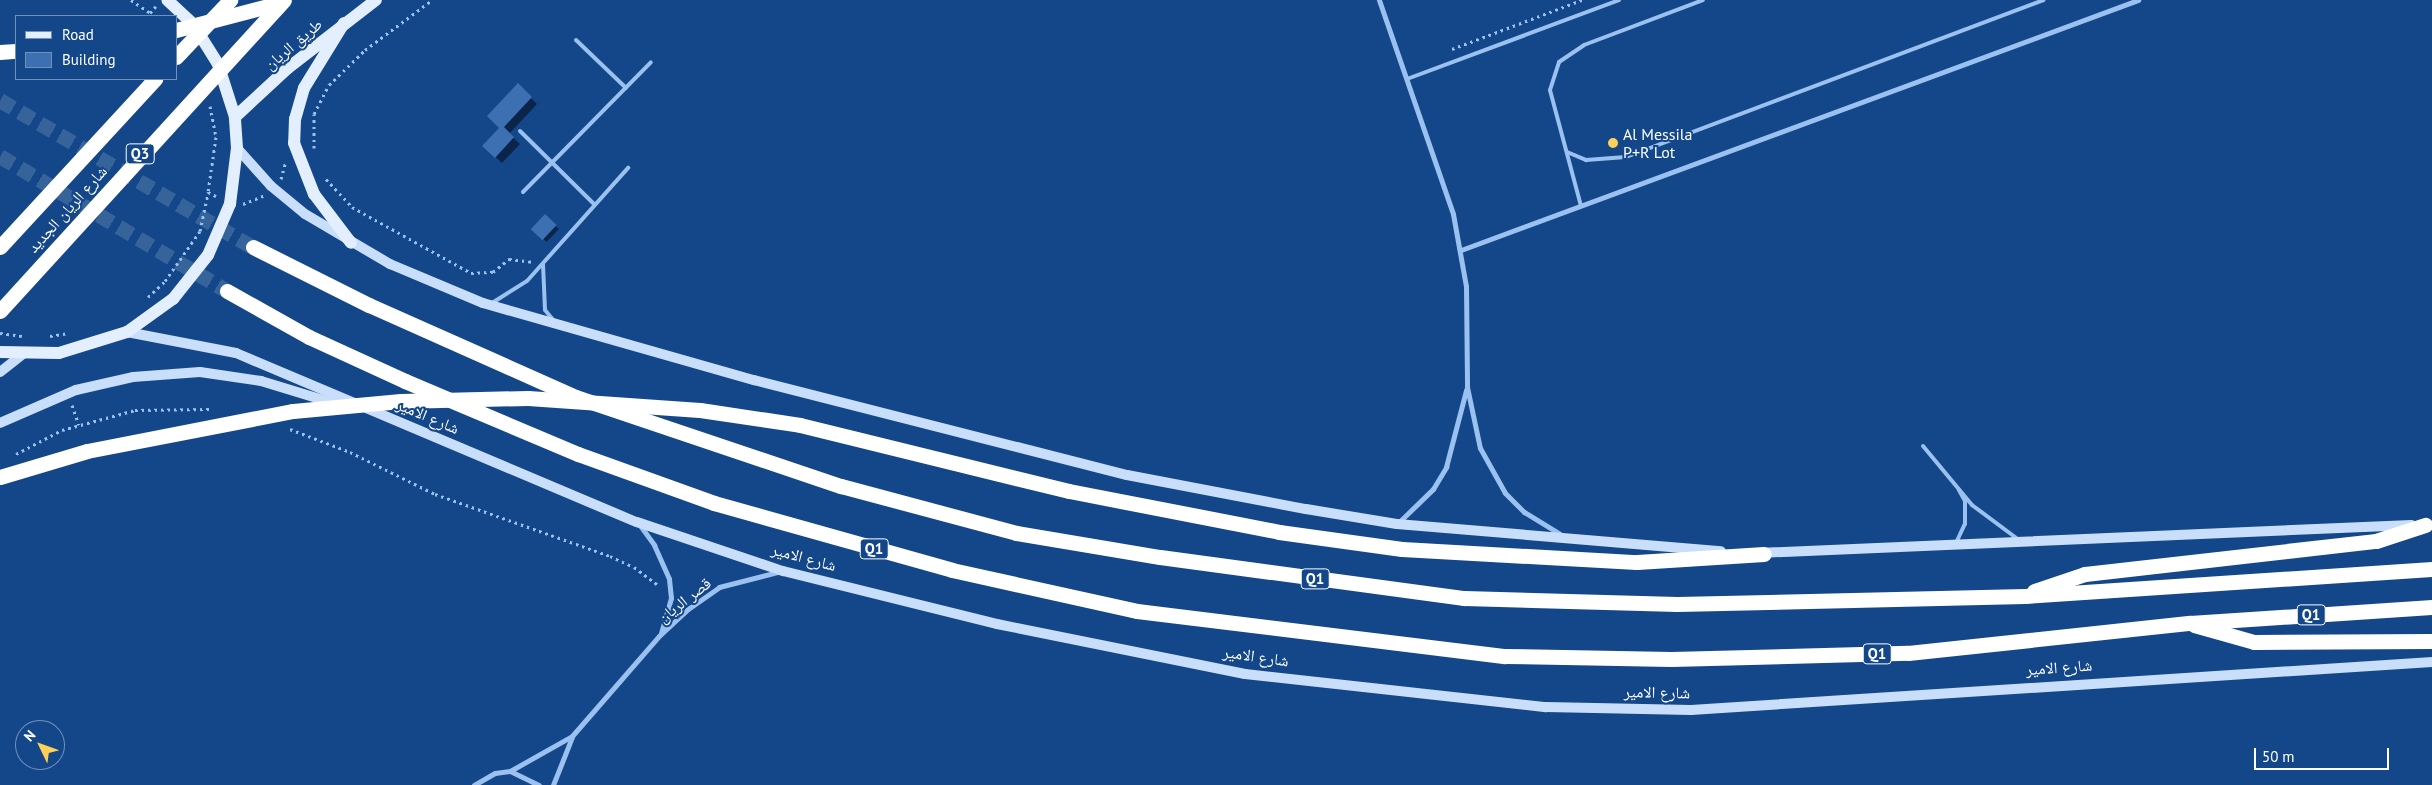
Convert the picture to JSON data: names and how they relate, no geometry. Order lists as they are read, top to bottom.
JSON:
{
  "streets": {
    "highway": [
      "Q3",
      "شارع الريان الجديد",
      "شارع الامير",
      "Q1"
    ],
    "main road": ["طريق الريان"],
    "street": ["قصر الريان"]
  },
  "crossings": [
    ["شارع الامير", "قصر الريان"]
  ],
  "places": ["Al Messila P+R Lot"],
  "legend": ["Road", "Building"],
  "scale_bar": "50 m",
  "north": "top left"
}
